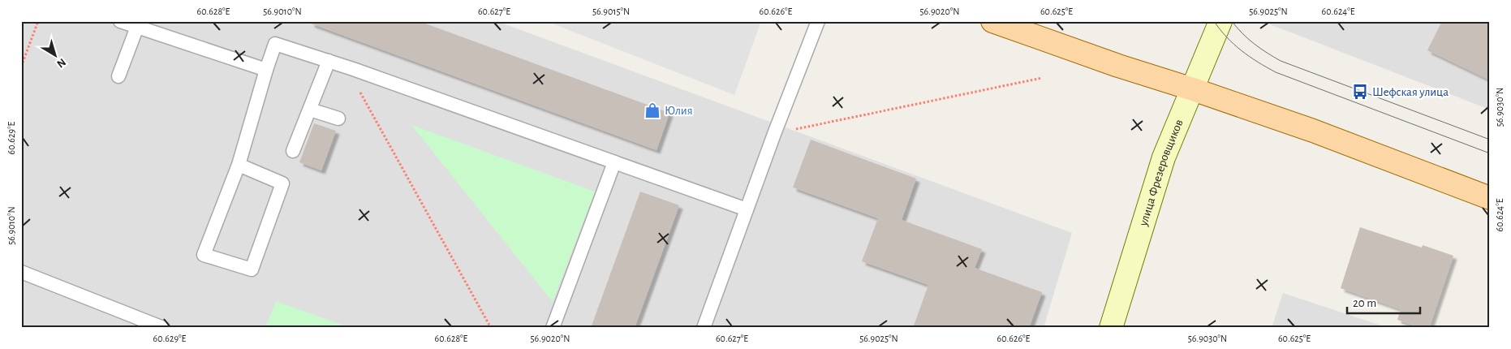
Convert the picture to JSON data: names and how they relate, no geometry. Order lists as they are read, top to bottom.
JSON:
{
  "streets": {
    "main road": ["улица Фрезеровщиков"]
  },
  "places": {
    "bus stop": ["Шефская улица"],
    "shop": ["Юлия"]
  },
  "scale_bar": "20 m",
  "north": "bottom right",
  "coordinates": [
    "60.628°E",
    "56.9010°N",
    "60.627°E",
    "56.9015°N",
    "60.626°E",
    "56.9020°N",
    "60.625°E",
    "56.9025°N",
    "60.624°E",
    "56.9030°N",
    "60.629°E"
  ]
}
